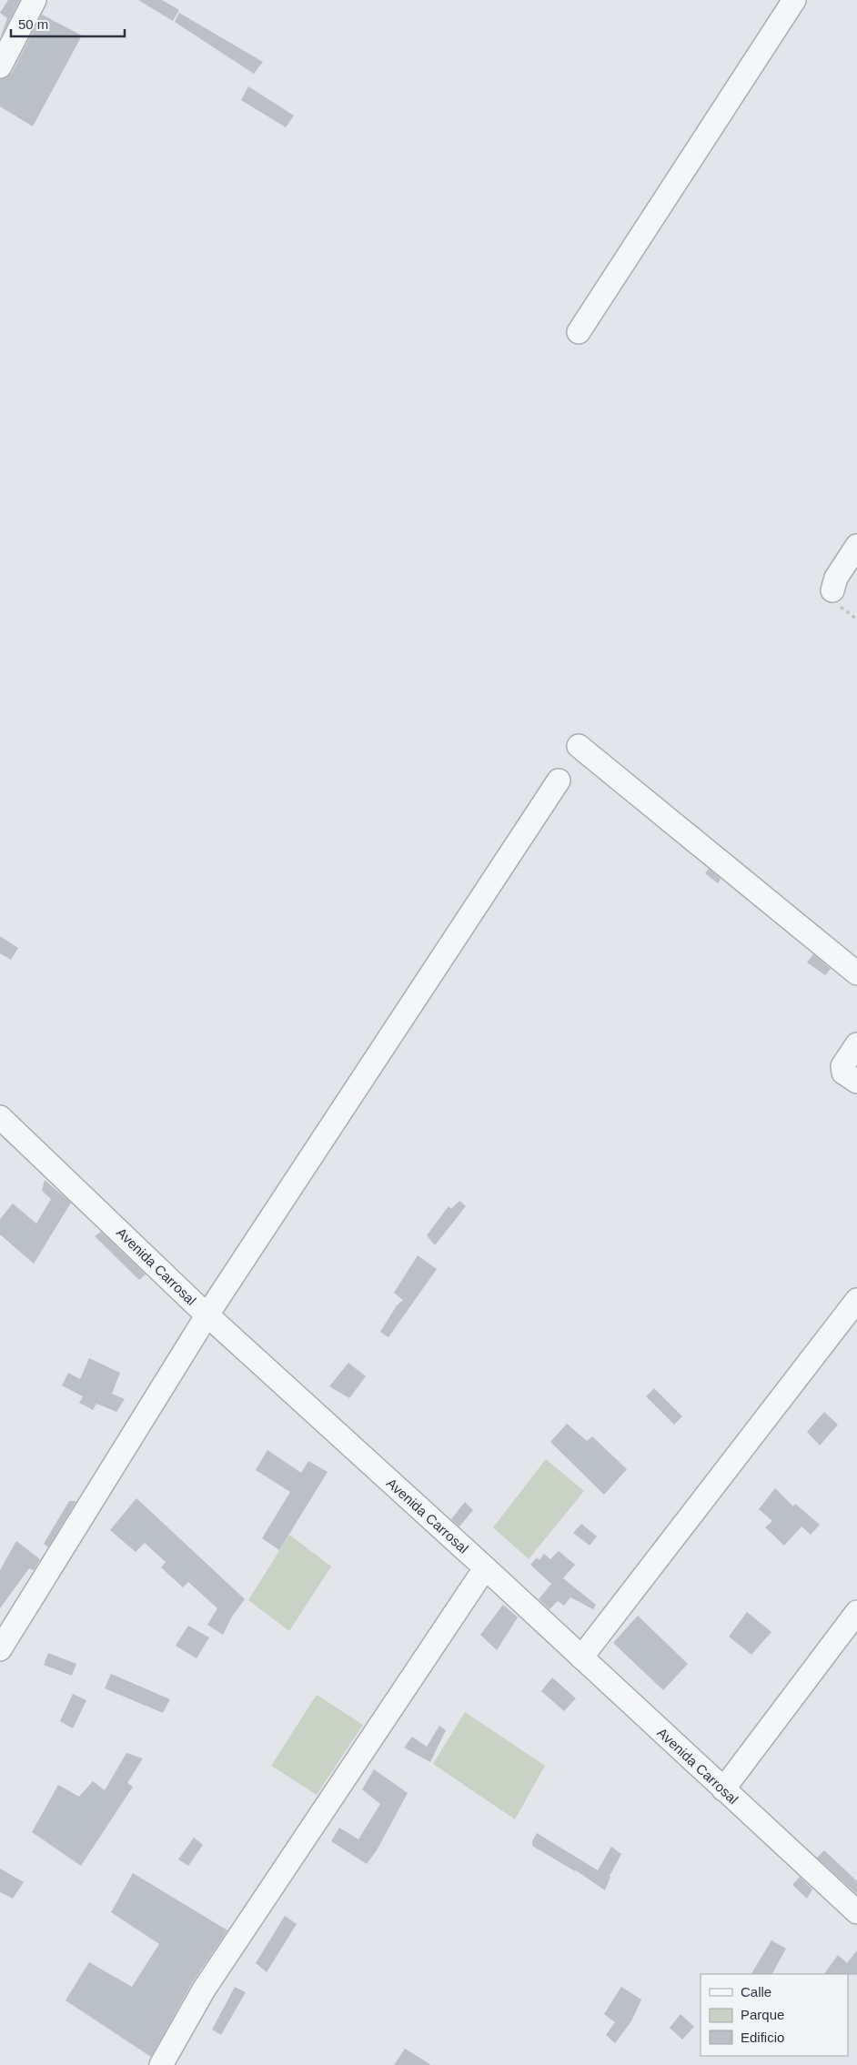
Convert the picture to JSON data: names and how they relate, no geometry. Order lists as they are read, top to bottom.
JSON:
{
  "streets": {
    "street": ["Avenida Carrosal"]
  },
  "legend": ["Calle", "Parque", "Edificio"],
  "scale_bar": "50 m"
}
